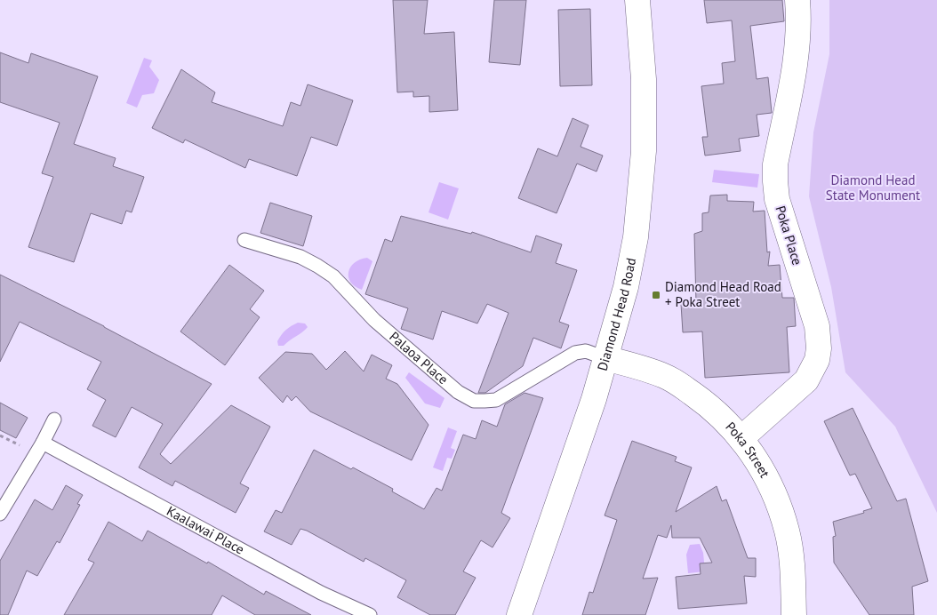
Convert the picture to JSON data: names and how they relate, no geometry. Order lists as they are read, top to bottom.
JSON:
{
  "streets": {
    "street": ["Poka Place", "Diamond Head Road", "Poka Street"],
    "lane": ["Palaoa Place", "Kaalawai Place"]
  },
  "crossings": [
    ["Poka Place", "Poka Street"],
    ["Diamond Head Road", "Palaoa Place"],
    ["Diamond Head Road", "Poka Street"],
    ["Palaoa Place", "Poka Street"]
  ],
  "parks": ["Diamond Head State Monument"],
  "places": {
    "transit": ["Diamond Head Road + Poka Street"]
  }
}
